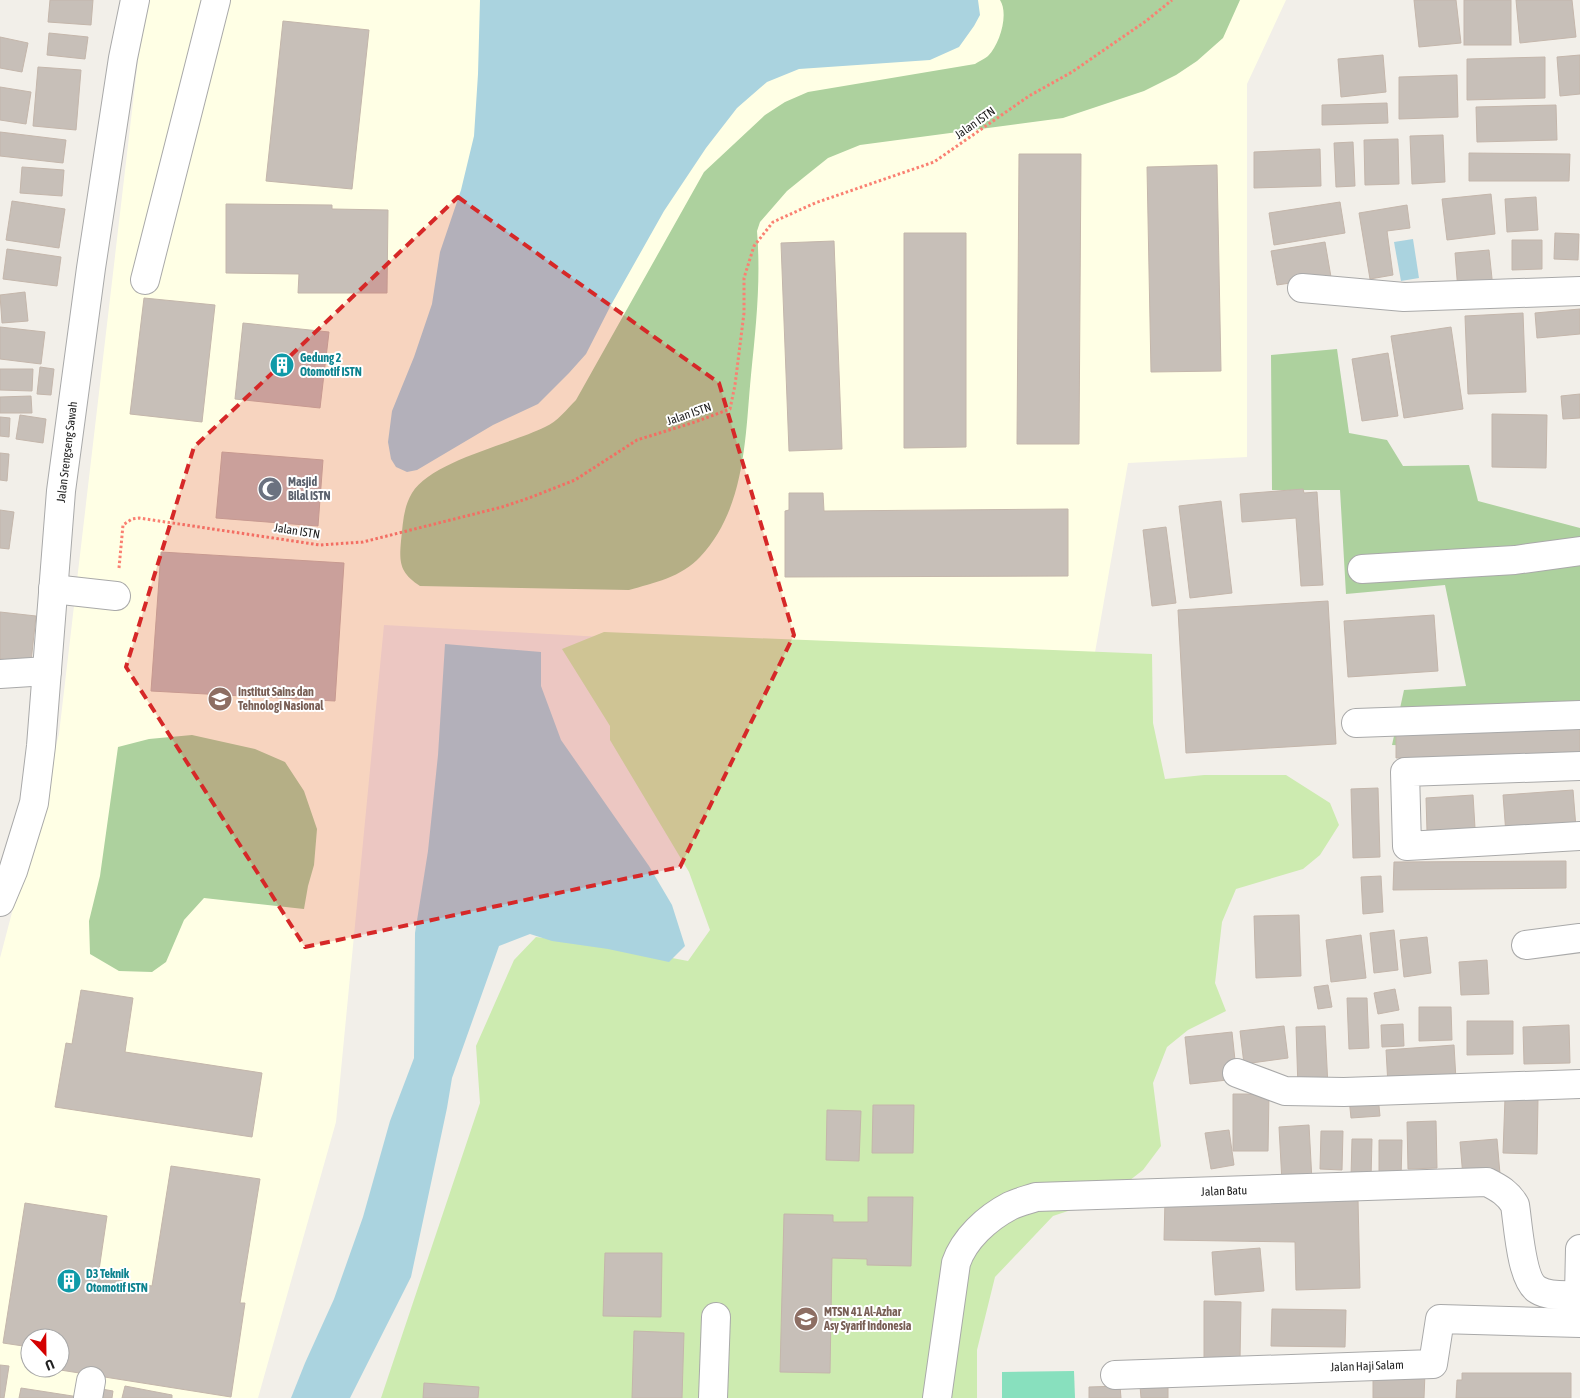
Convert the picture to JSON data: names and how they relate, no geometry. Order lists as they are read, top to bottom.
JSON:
{
  "streets": {
    "street": ["Jalan Srengseng Sawah", "Jalan Batu", "Jalan Haji Salam"],
    "path": ["Jalan ISTN"]
  },
  "places": {
    "building": ["Gedung 2 Otomotif ISTN", "D3 Teknik Otomotif ISTN"],
    "mosque": ["Masjid Bilal ISTN"],
    "school or university": ["Institut Sains dan Tehnologi Nasional", "MTSN 41 Al-Azhar Asy Syarif Indonesia"]
  },
  "north": "bottom"
}
